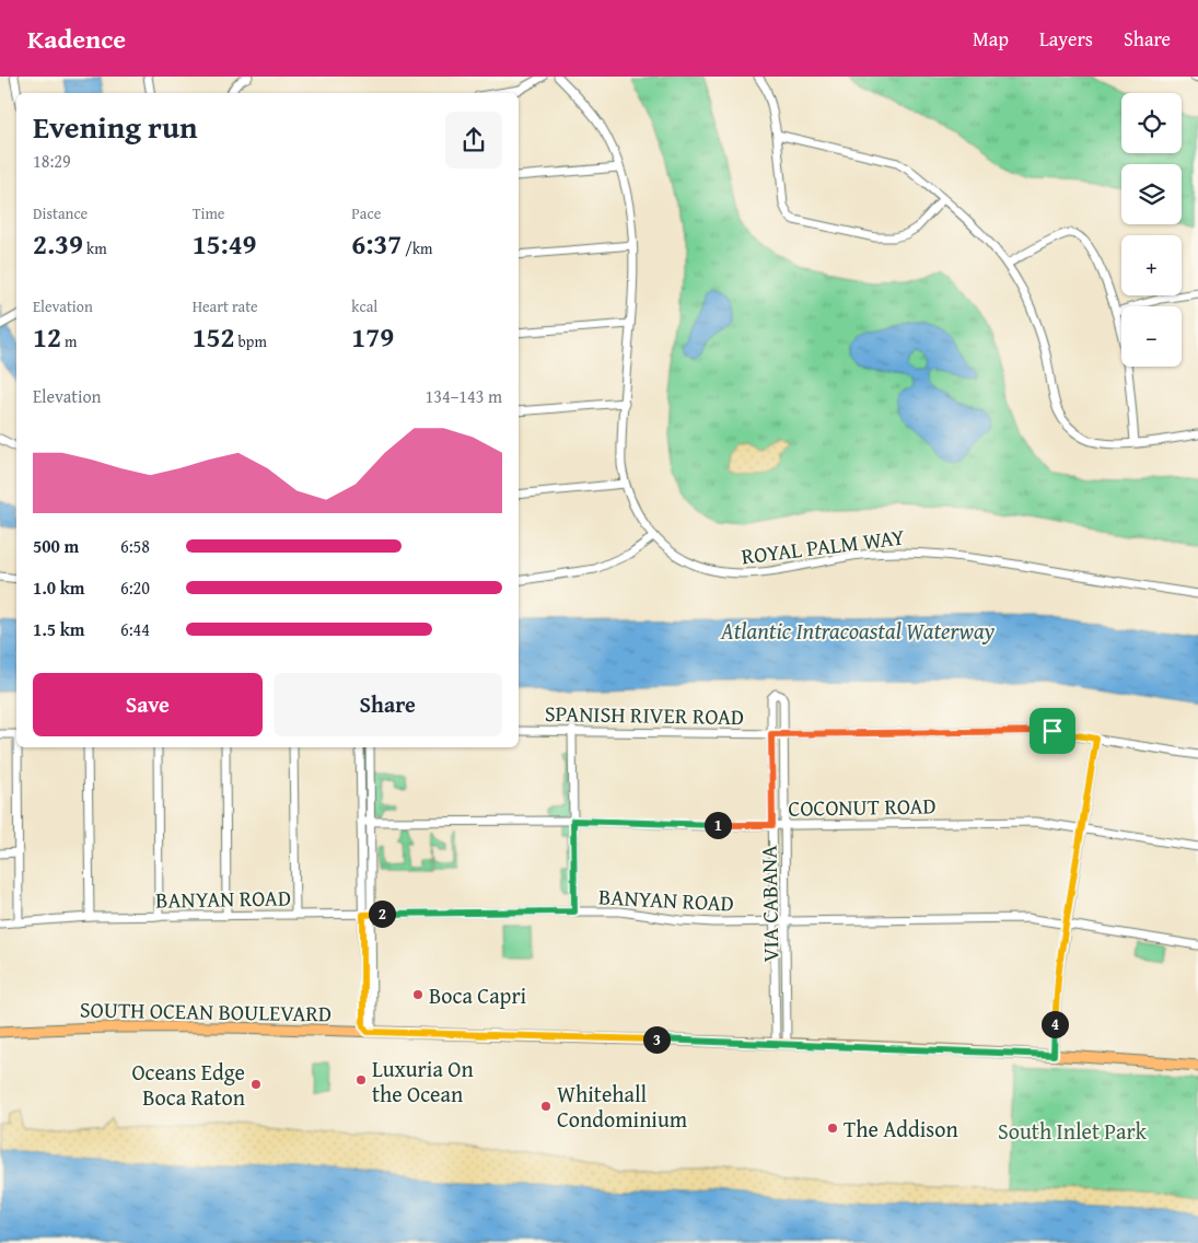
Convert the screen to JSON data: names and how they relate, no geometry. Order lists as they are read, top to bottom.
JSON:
{
  "streets": {
    "main road": ["SOUTH OCEAN BOULEVARD"],
    "street": [
      "ROYAL PALM WAY",
      "SPANISH RIVER ROAD",
      "COCONUT ROAD",
      "BANYAN ROAD",
      "VIA CABANA"
    ]
  },
  "crossings": [
    ["SPANISH RIVER ROAD", "VIA CABANA"],
    ["COCONUT ROAD", "VIA CABANA"],
    ["BANYAN ROAD", "VIA CABANA"],
    ["VIA CABANA", "SOUTH OCEAN BOULEVARD"]
  ],
  "water": ["Atlantic Intracoastal Waterway"],
  "parks": ["South Inlet Park"],
  "places": [
    "Boca Capri",
    "Luxuria On the Ocean",
    "Oceans Edge Boca Raton",
    "Whitehall Condominium",
    "The Addison"
  ],
  "page": {
    "header": "Kadence",
    "nav": ["Map", "Layers", "Share"],
    "map_buttons": ["+", "−"],
    "heading": ["Evening run", "18:29"],
    "stats": [
      ["Distance", "2.39 km"],
      ["Time", "15:49"],
      ["Pace", "6:37 /km"],
      ["Elevation", "12 m"],
      ["Heart rate", "152 bpm"],
      ["kcal", "179"]
    ],
    "chart": ["Elevation", "134–143 m"],
    "list": [
      {
        "name": "500 m",
        "note": "6:58"
      },
      {
        "name": "1.0 km",
        "note": "6:20"
      },
      {
        "name": "1.5 km",
        "note": "6:44"
      }
    ],
    "buttons": ["Save", "Share"],
    "pins": [
      "1",
      "2",
      "4",
      "3"
    ]
  }
}
